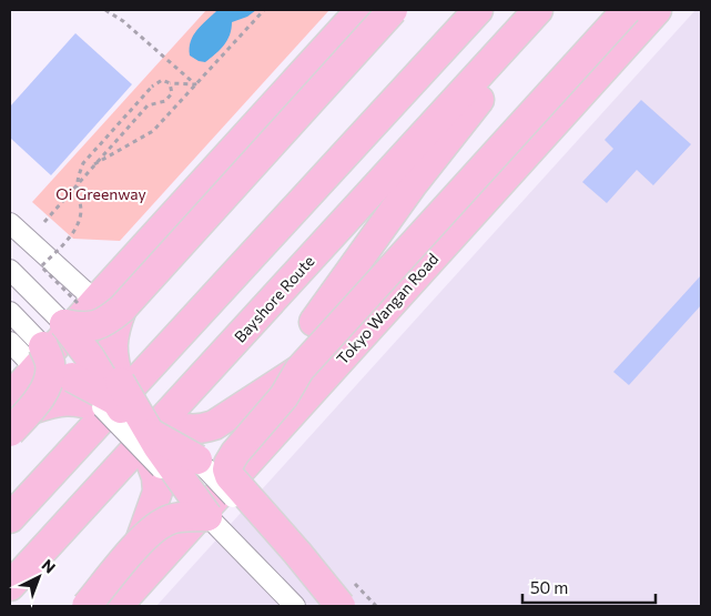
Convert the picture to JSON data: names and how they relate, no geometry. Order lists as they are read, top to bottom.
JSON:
{
  "streets": {
    "highway": ["Bayshore Route", "Tokyo Wangan Road"]
  },
  "parks": ["Oi Greenway"],
  "scale_bar": "50 m",
  "north": "top right"
}
